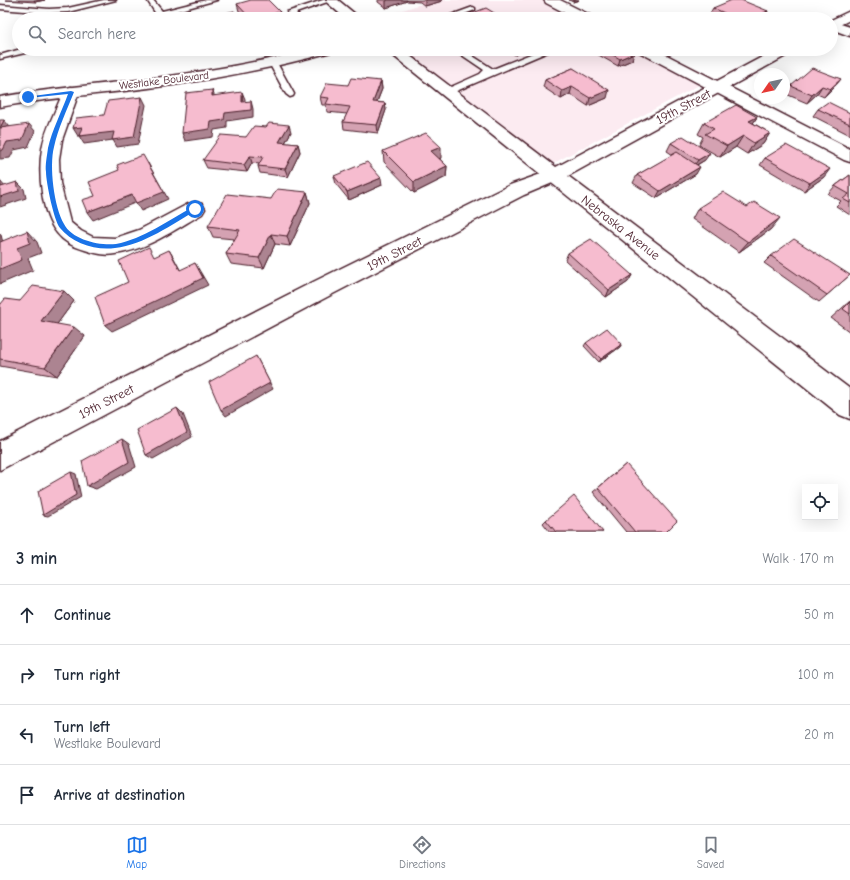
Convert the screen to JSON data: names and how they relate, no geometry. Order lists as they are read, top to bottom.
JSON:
{
  "streets": {
    "street": ["Westlake Boulevard", "19th Street", "Nebraska Avenue"]
  },
  "crossings": [
    ["19th Street", "Nebraska Avenue"]
  ],
  "north": "bottom left",
  "page": {
    "search": "Search here",
    "heading": ["3 min", "Walk · 170 m"],
    "list": [
      ["Continue", "50 m"],
      ["Turn right", "100 m"],
      ["Turn left", "Westlake Boulevard", "20 m"],
      "Arrive at destination"
    ],
    "nav": ["Map", "Directions", "Saved"]
  }
}
